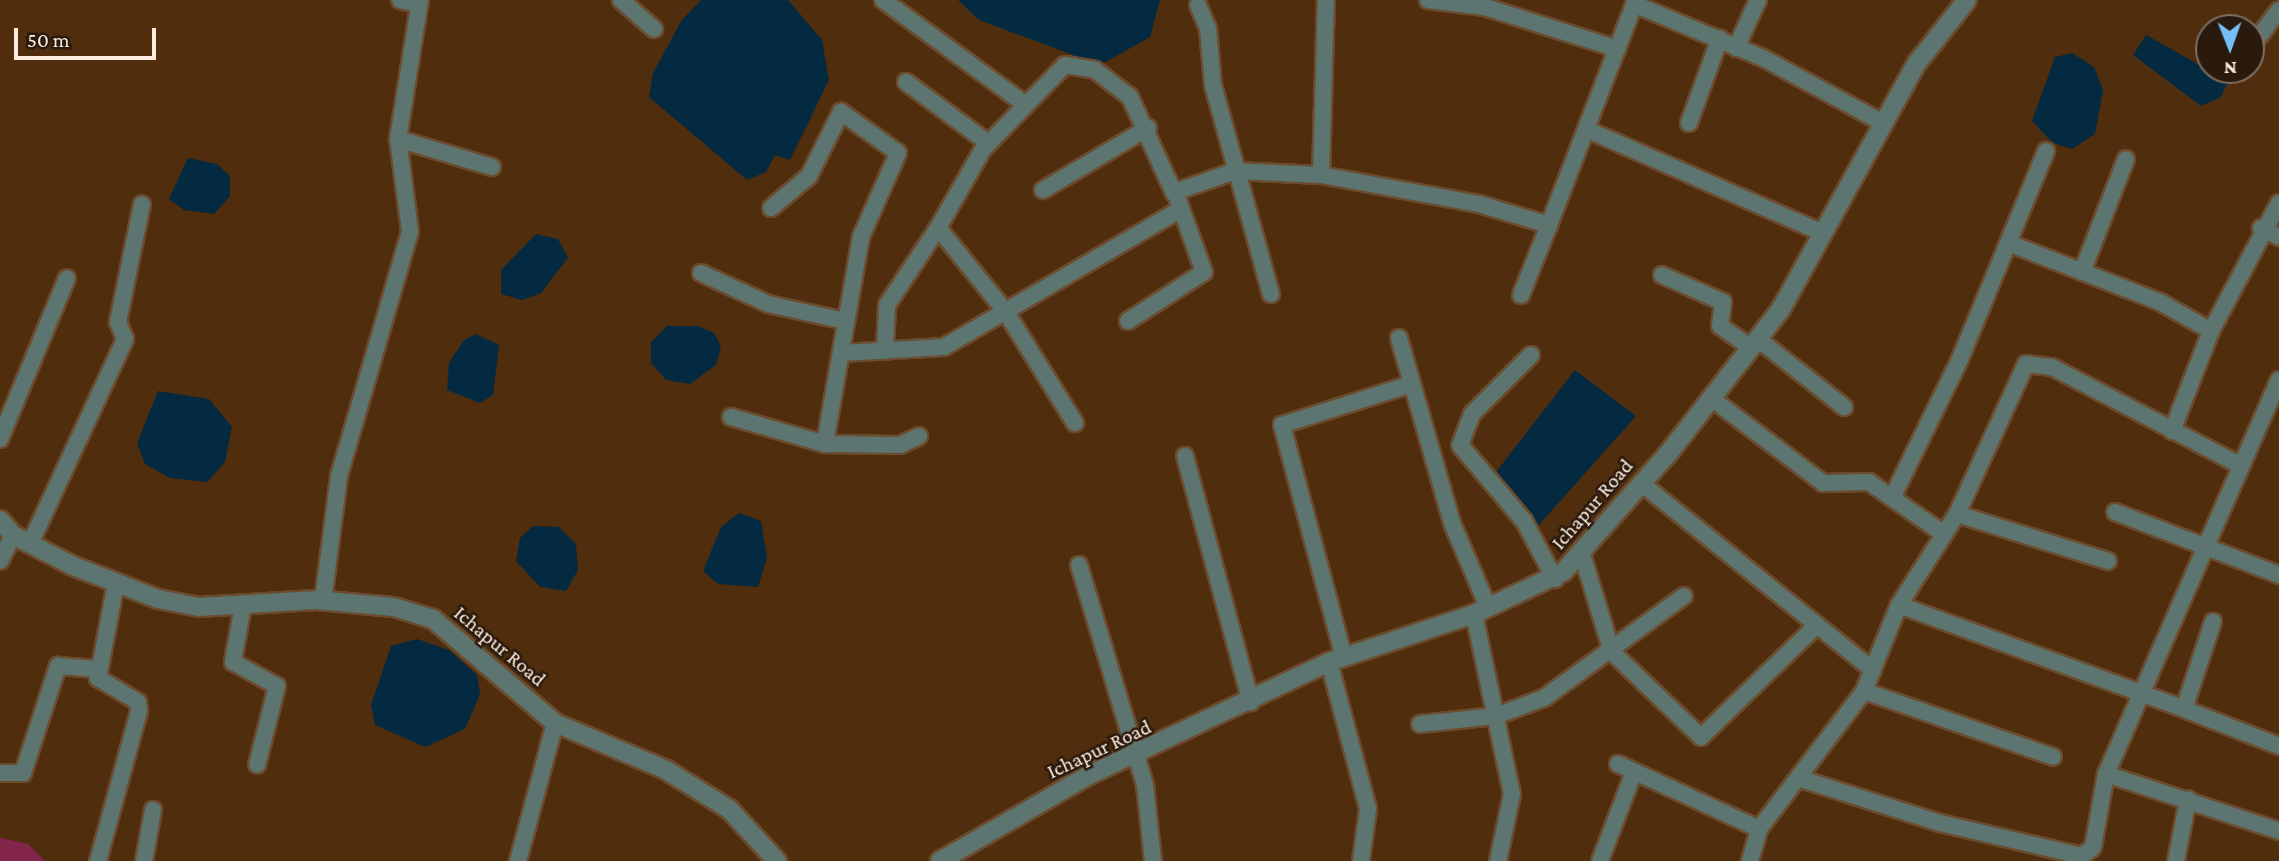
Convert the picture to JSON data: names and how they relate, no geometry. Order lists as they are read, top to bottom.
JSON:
{
  "streets": {
    "street": ["Ichapur Road"]
  },
  "scale_bar": "50 m",
  "north": "bottom"
}
